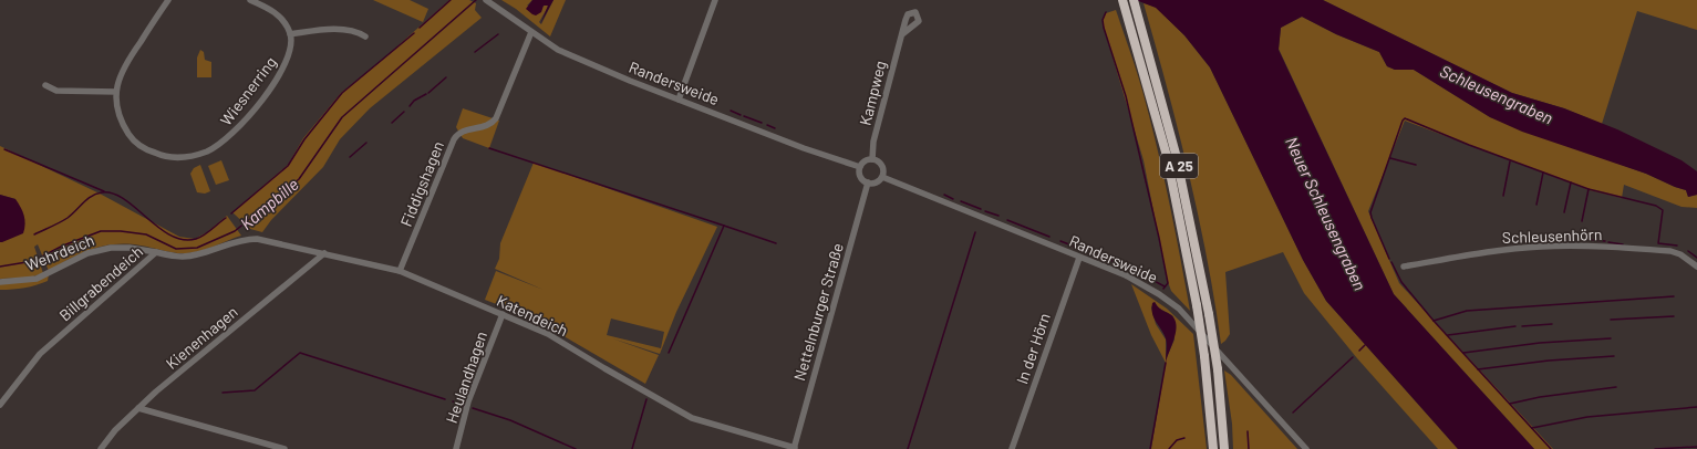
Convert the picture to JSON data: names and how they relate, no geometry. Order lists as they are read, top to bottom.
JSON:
{
  "streets": {
    "highway": ["A 25"],
    "street": [
      "Randersweide",
      "Wiesnerring",
      "Kampweg",
      "Fiddigshagen",
      "Schleusenhörn",
      "Wehrdeich",
      "Billgrabendeich",
      "Nettelnburger Straße",
      "Katendeich",
      "Kienenhagen",
      "In der Hörn",
      "Heulandhagen"
    ]
  },
  "crossings": [
    ["Randersweide", "Kampweg"],
    ["Randersweide", "Fiddigshagen"],
    ["Randersweide", "Nettelnburger Straße"],
    ["Randersweide", "In der Hörn"],
    ["Kampweg", "Nettelnburger Straße"],
    ["Fiddigshagen", "Katendeich"],
    ["Wehrdeich", "Billgrabendeich"],
    ["Billgrabendeich", "Katendeich"],
    ["Nettelnburger Straße", "Katendeich"],
    ["Katendeich", "Kienenhagen"],
    ["Katendeich", "Heulandhagen"]
  ],
  "water": ["Schleusengraben", "Kampbille", "Neuer Schleusengraben"]
}
